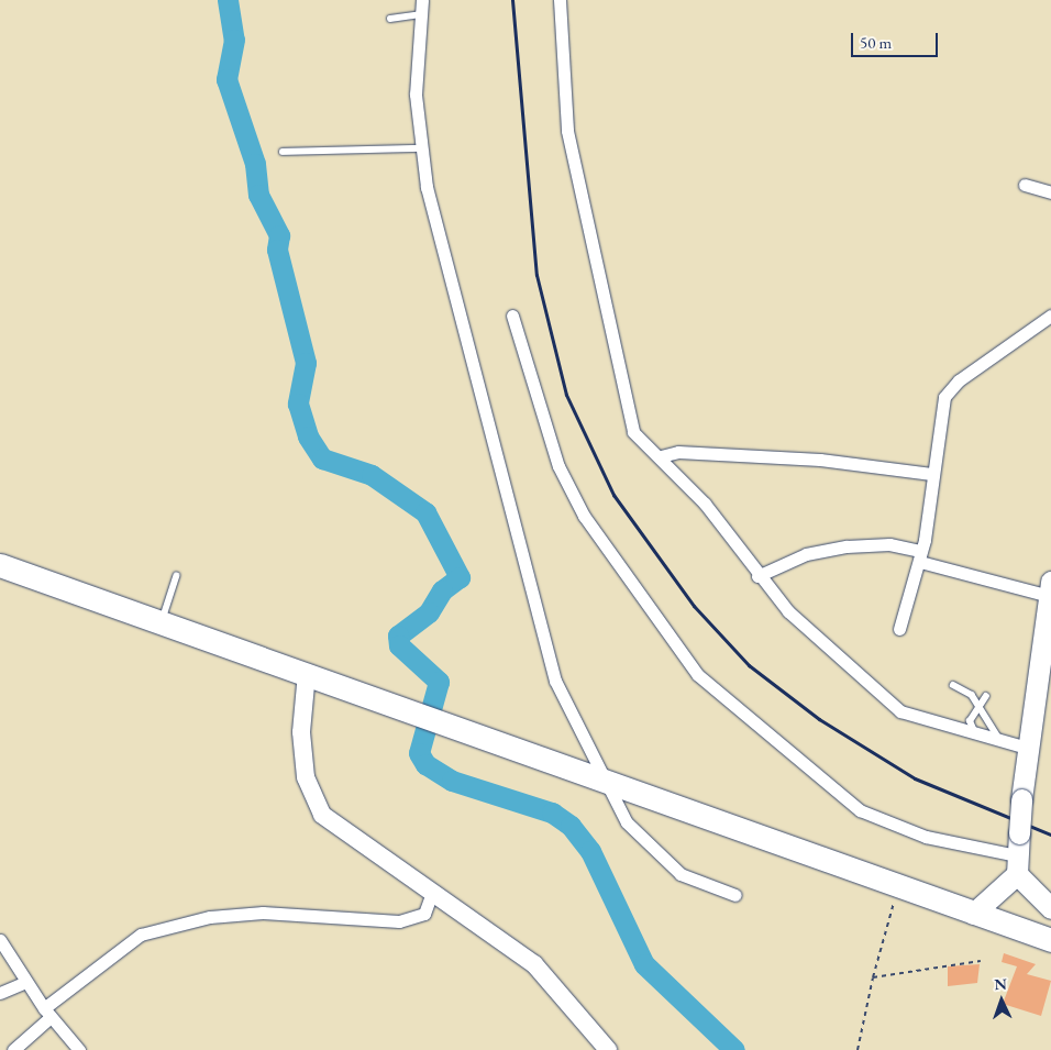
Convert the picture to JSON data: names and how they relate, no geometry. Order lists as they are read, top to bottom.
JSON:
{
  "scale_bar": "50 m",
  "north": "top"
}
